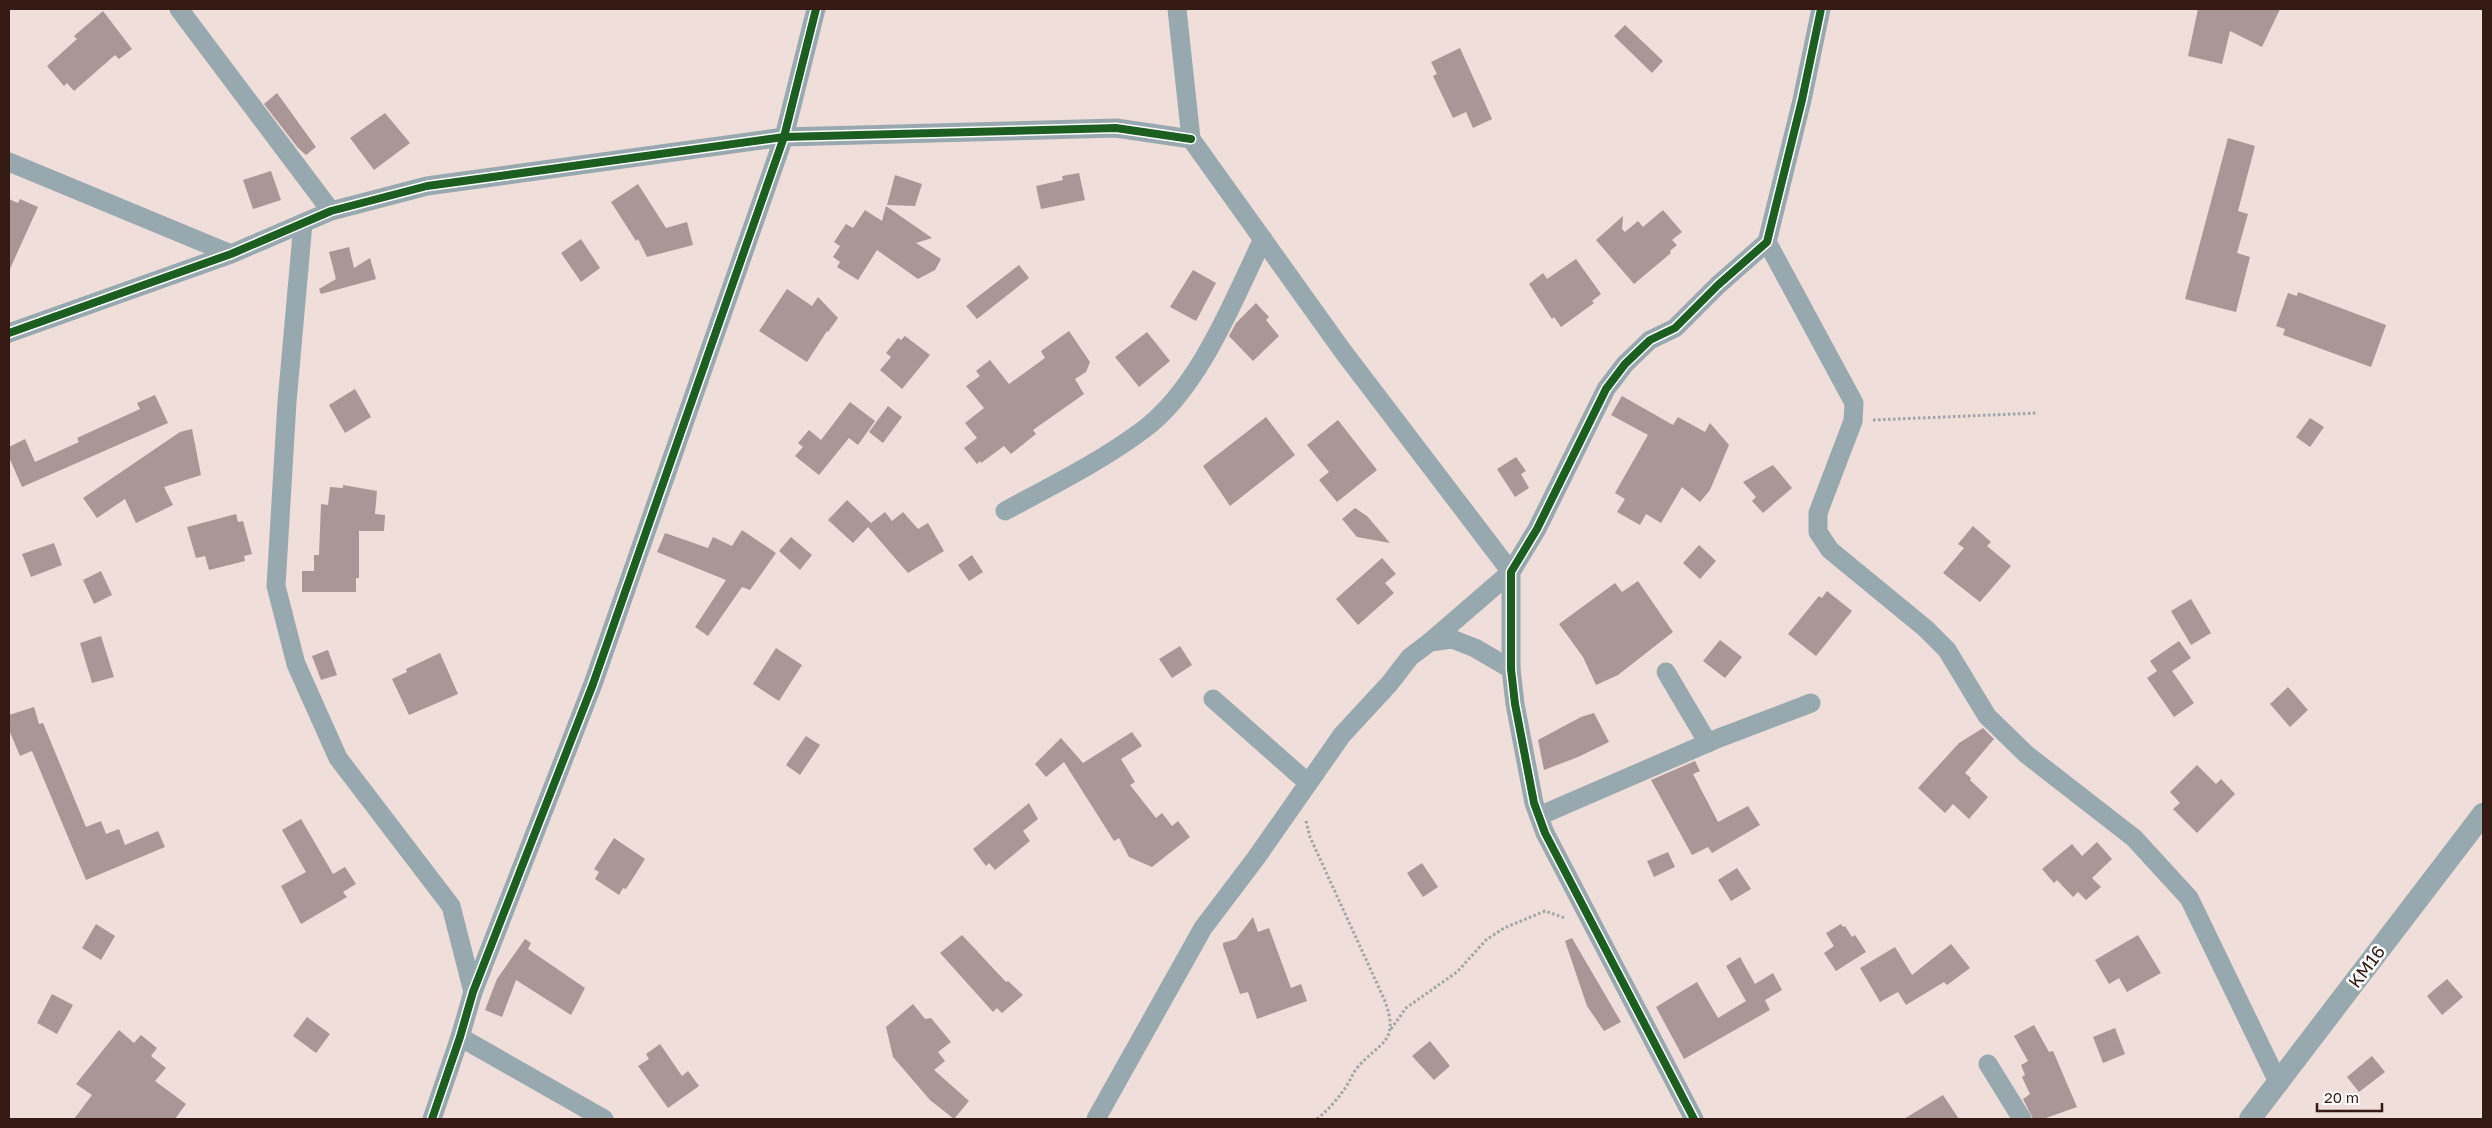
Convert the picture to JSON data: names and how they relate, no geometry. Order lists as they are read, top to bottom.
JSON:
{
  "streets": {
    "street": ["KM16"]
  },
  "scale_bar": "20 m"
}
